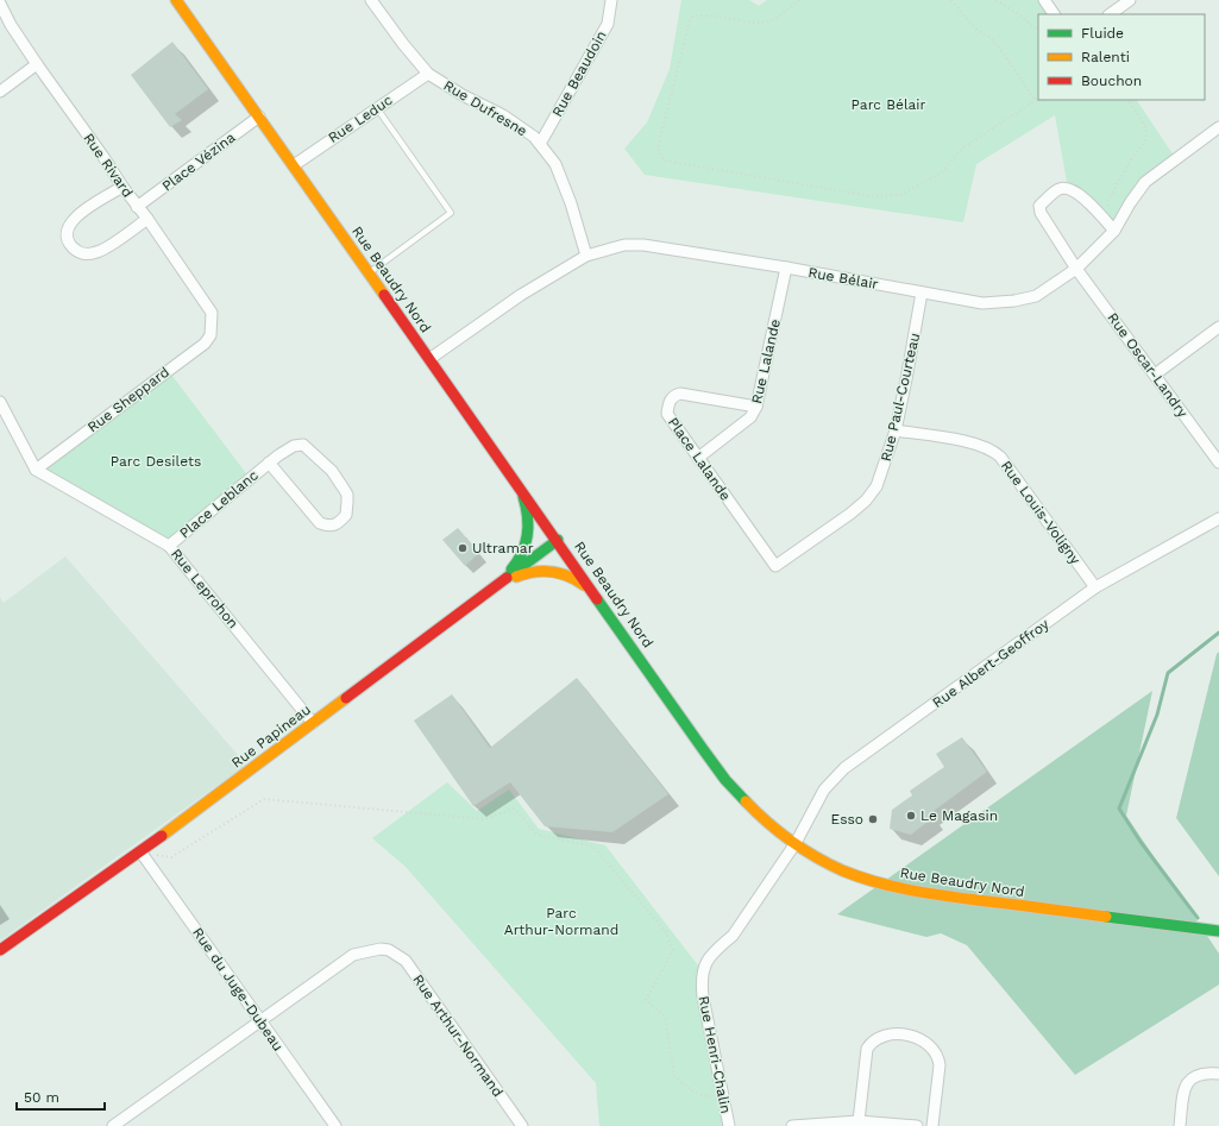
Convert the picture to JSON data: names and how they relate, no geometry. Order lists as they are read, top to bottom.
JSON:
{
  "streets": {
    "main road": ["Rue Beaudry Nord", "Rue Papineau"],
    "street": [
      "Rue Beaudoin",
      "Rue Dufresne",
      "Rue Leduc",
      "Place Vézina",
      "Rue Rivard",
      "Rue Bélair",
      "Rue Lalande",
      "Rue Oscar-Landry",
      "Rue Paul-Courteau",
      "Rue Sheppard",
      "Place Lalande",
      "Place Leblanc",
      "Rue Louis-Voligny",
      "Rue Leprohon",
      "Rue Albert-Geoffroy",
      "Rue du Juge-Dubeau",
      "Rue Arthur-Normand",
      "Rue Henri-Chalin"
    ]
  },
  "crossings": [
    ["Rue Beaudoin", "Rue Dufresne"],
    ["Rue Dufresne", "Rue Leduc"],
    ["Rue Dufresne", "Rue Bélair"],
    ["Rue Leduc", "Rue Beaudry Nord"],
    ["Place Vézina", "Rue Rivard"],
    ["Place Vézina", "Rue Beaudry Nord"],
    ["Rue Rivard", "Rue Sheppard"],
    ["Rue Bélair", "Rue Beaudry Nord"],
    ["Rue Bélair", "Rue Lalande"],
    ["Rue Bélair", "Rue Oscar-Landry"],
    ["Rue Bélair", "Rue Paul-Courteau"],
    ["Rue Beaudry Nord", "Rue Albert-Geoffroy"],
    ["Rue Beaudry Nord", "Rue Papineau"],
    ["Rue Beaudry Nord", "Rue Henri-Chalin"],
    ["Rue Lalande", "Place Lalande"],
    ["Rue Paul-Courteau", "Place Lalande"],
    ["Rue Paul-Courteau", "Rue Louis-Voligny"],
    ["Rue Sheppard", "Rue Leprohon"],
    ["Place Leblanc", "Rue Leprohon"],
    ["Rue Louis-Voligny", "Rue Albert-Geoffroy"],
    ["Rue Leprohon", "Rue Papineau"],
    ["Rue Albert-Geoffroy", "Rue Henri-Chalin"],
    ["Rue Papineau", "Rue du Juge-Dubeau"],
    ["Rue du Juge-Dubeau", "Rue Arthur-Normand"]
  ],
  "parks": ["Parc Bélair", "Parc Desilets", "Parc Arthur-Normand"],
  "places": ["Ultramar", "Le Magasin", "Esso"],
  "legend": ["Fluide", "Ralenti", "Bouchon"],
  "scale_bar": "50 m"
}
